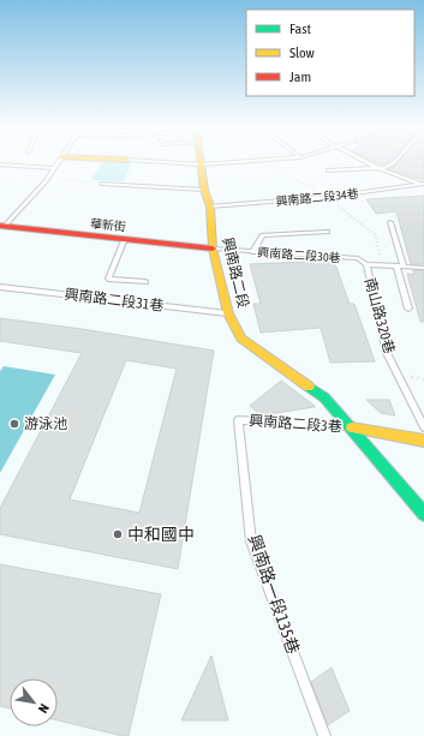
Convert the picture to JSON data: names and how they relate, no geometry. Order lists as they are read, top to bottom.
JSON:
{
  "streets": {
    "street": ["華新街", "興南路二段"],
    "lane": [
      "興南路二段34巷",
      "興南路二段30巷",
      "興南路二段31巷",
      "南山路320巷",
      "興南路二段3巷",
      "興南路一段135巷"
    ]
  },
  "crossings": [
    ["興南路二段34巷", "興南路二段"],
    ["華新街", "興南路二段30巷"],
    ["華新街", "興南路二段"],
    ["興南路二段30巷", "興南路二段"],
    ["興南路二段30巷", "南山路320巷"],
    ["興南路二段", "興南路二段31巷"],
    ["興南路二段", "興南路二段3巷"],
    ["興南路二段3巷", "興南路一段135巷"]
  ],
  "places": ["游泳池", "中和國中"],
  "legend": ["Fast", "Slow", "Jam"],
  "north": "bottom right"
}
